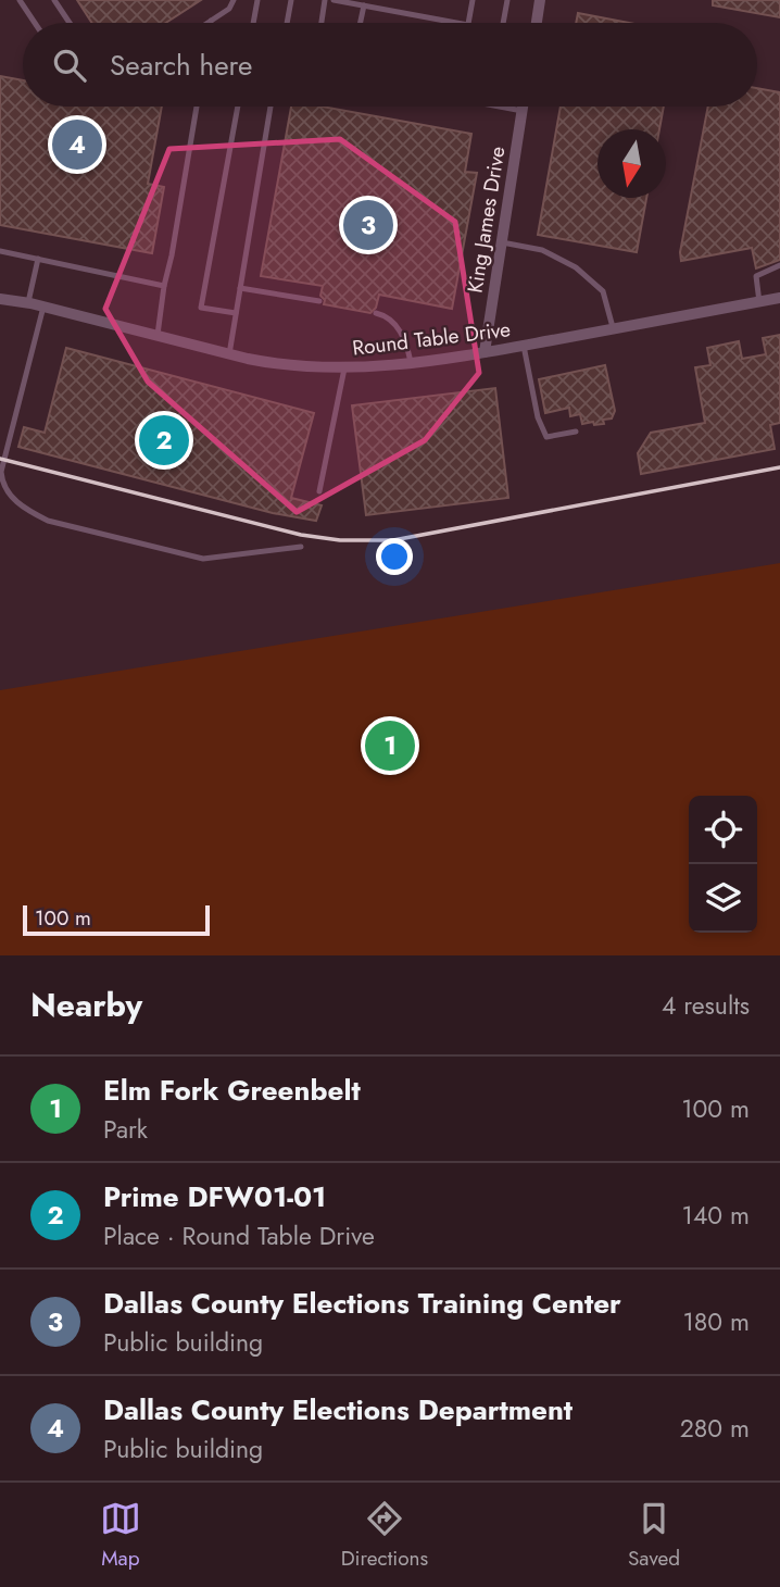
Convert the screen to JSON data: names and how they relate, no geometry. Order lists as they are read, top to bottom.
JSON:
{
  "streets": {
    "street": ["King James Drive", "Round Table Drive"]
  },
  "crossings": [
    ["King James Drive", "Round Table Drive"]
  ],
  "scale_bar": "100 m",
  "north": "bottom",
  "page": {
    "search": "Search here",
    "pins": [
      "4",
      "3",
      "2",
      "1"
    ],
    "scale": "100 m",
    "heading": ["Nearby", "4 results"],
    "list": [
      {
        "mark": "1",
        "name": "Elm Fork Greenbelt",
        "note": "Park",
        "value": "100 m"
      },
      {
        "mark": "2",
        "name": "Prime DFW01-01",
        "note": "Place · Round Table Drive",
        "value": "140 m"
      },
      {
        "mark": "3",
        "name": "Dallas County Elections Training Center",
        "note": "Public building",
        "value": "180 m"
      },
      {
        "mark": "4",
        "name": "Dallas County Elections Department",
        "note": "Public building",
        "value": "280 m"
      }
    ],
    "nav": ["Map", "Directions", "Saved"]
  }
}
